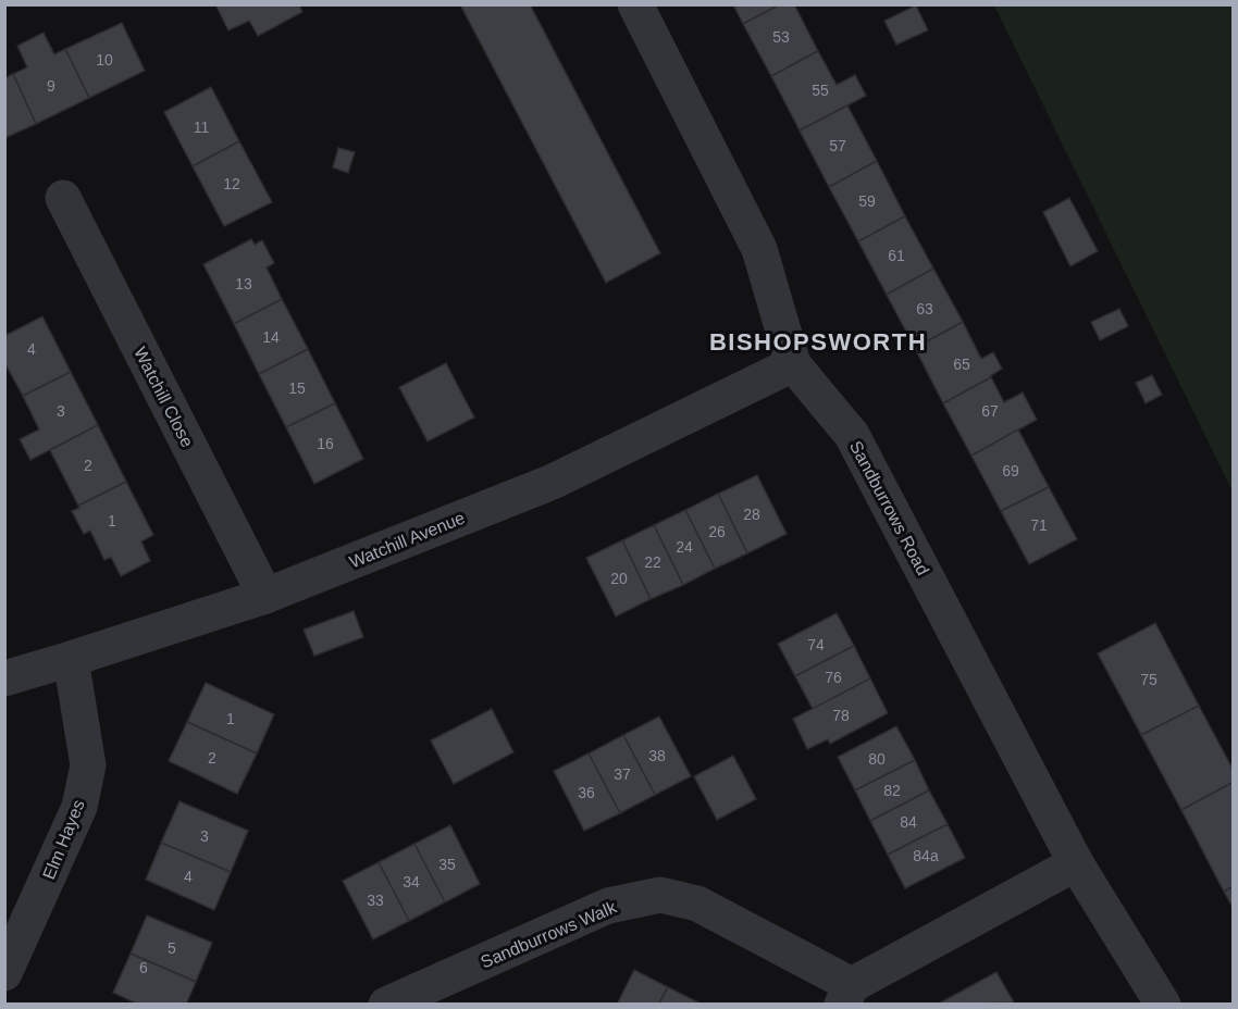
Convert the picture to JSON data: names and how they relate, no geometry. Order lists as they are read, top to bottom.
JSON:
{
  "streets": {
    "street": [
      "Watchill Close",
      "Sandburrows Road",
      "Watchill Avenue",
      "Elm Hayes",
      "Sandburrows Walk"
    ]
  },
  "crossings": [
    ["Watchill Close", "Watchill Avenue"],
    ["Sandburrows Road", "Watchill Avenue"],
    ["Sandburrows Road", "Sandburrows Walk"],
    ["Watchill Avenue", "Elm Hayes"]
  ],
  "districts": ["BISHOPSWORTH"],
  "house_numbers": [
    "53",
    "10",
    "9",
    "55",
    "11",
    "57",
    "12",
    "59",
    "61",
    "13",
    "63",
    "14",
    "4",
    "65",
    "15",
    "3",
    "67",
    "16",
    "2",
    "69",
    "28",
    "1",
    "71",
    "26",
    "24",
    "22",
    "20",
    "74",
    "76",
    "75",
    "78",
    "1",
    "38",
    "2",
    "80",
    "37",
    "82",
    "36",
    "84",
    "3",
    "84a",
    "35",
    "4",
    "34",
    "33",
    "5",
    "6"
  ]
}
